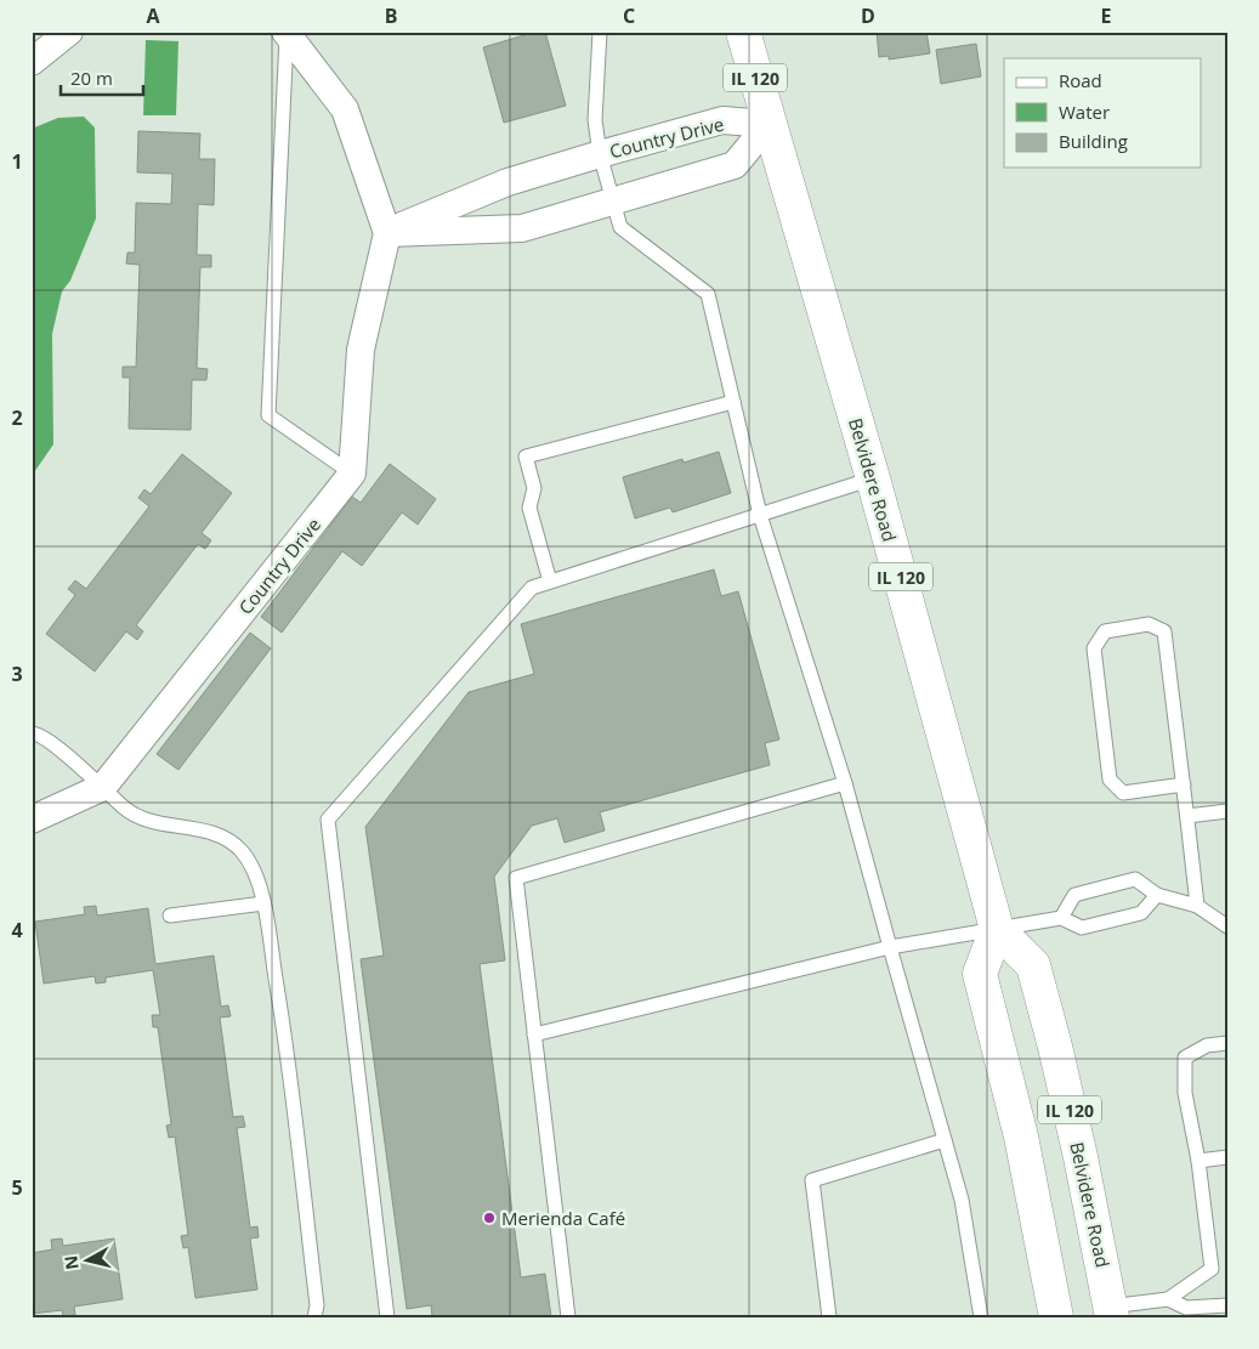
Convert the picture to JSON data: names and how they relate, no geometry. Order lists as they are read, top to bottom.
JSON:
{
  "streets": {
    "main road": ["IL 120", "Belvidere Road"],
    "street": ["Country Drive"]
  },
  "crossings": [
    ["IL 120", "Belvidere Road"],
    ["Country Drive", "Belvidere Road"]
  ],
  "places": ["Merienda Café"],
  "legend": ["Road", "Water", "Building"],
  "scale_bar": "20 m",
  "north": "left",
  "grid": {
    "columns": [
      "A",
      "B",
      "C",
      "D",
      "E"
    ],
    "rows": [
      "1",
      "2",
      "3",
      "4",
      "5"
    ]
  }
}
